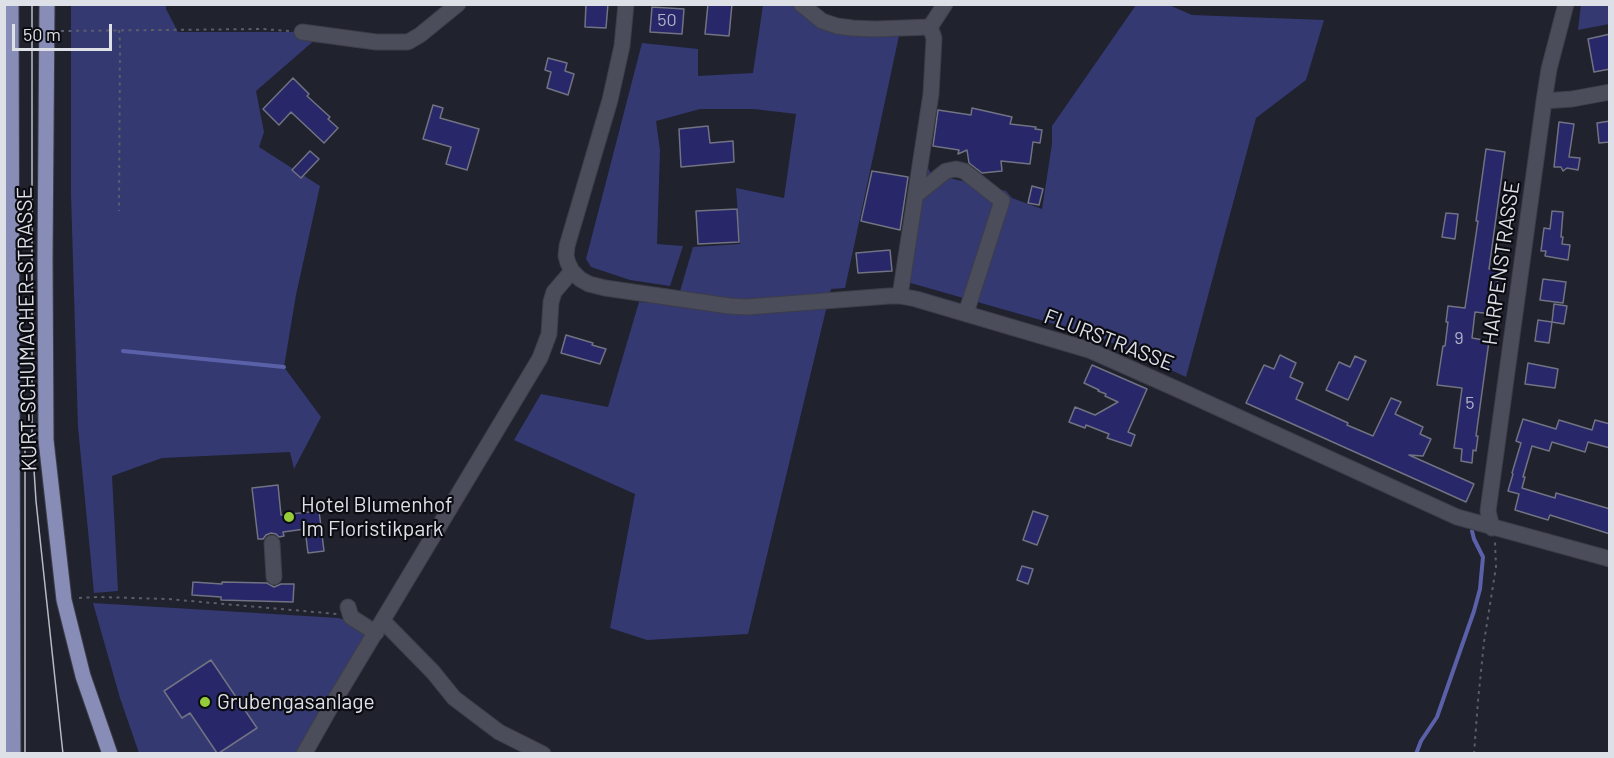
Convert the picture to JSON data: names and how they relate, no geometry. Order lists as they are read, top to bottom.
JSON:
{
  "streets": {
    "main road": ["KURT-SCHUMACHER-STRASSE"],
    "street": ["HARPENSTRASSE", "FLURSTRASSE"]
  },
  "crossings": [
    ["HARPENSTRASSE", "FLURSTRASSE"]
  ],
  "places": ["Hotel Blumenhof Im Floristikpark", "Grubengasanlage"],
  "house_numbers": ["50", "9", "5"],
  "scale_bar": "50 m"
}
